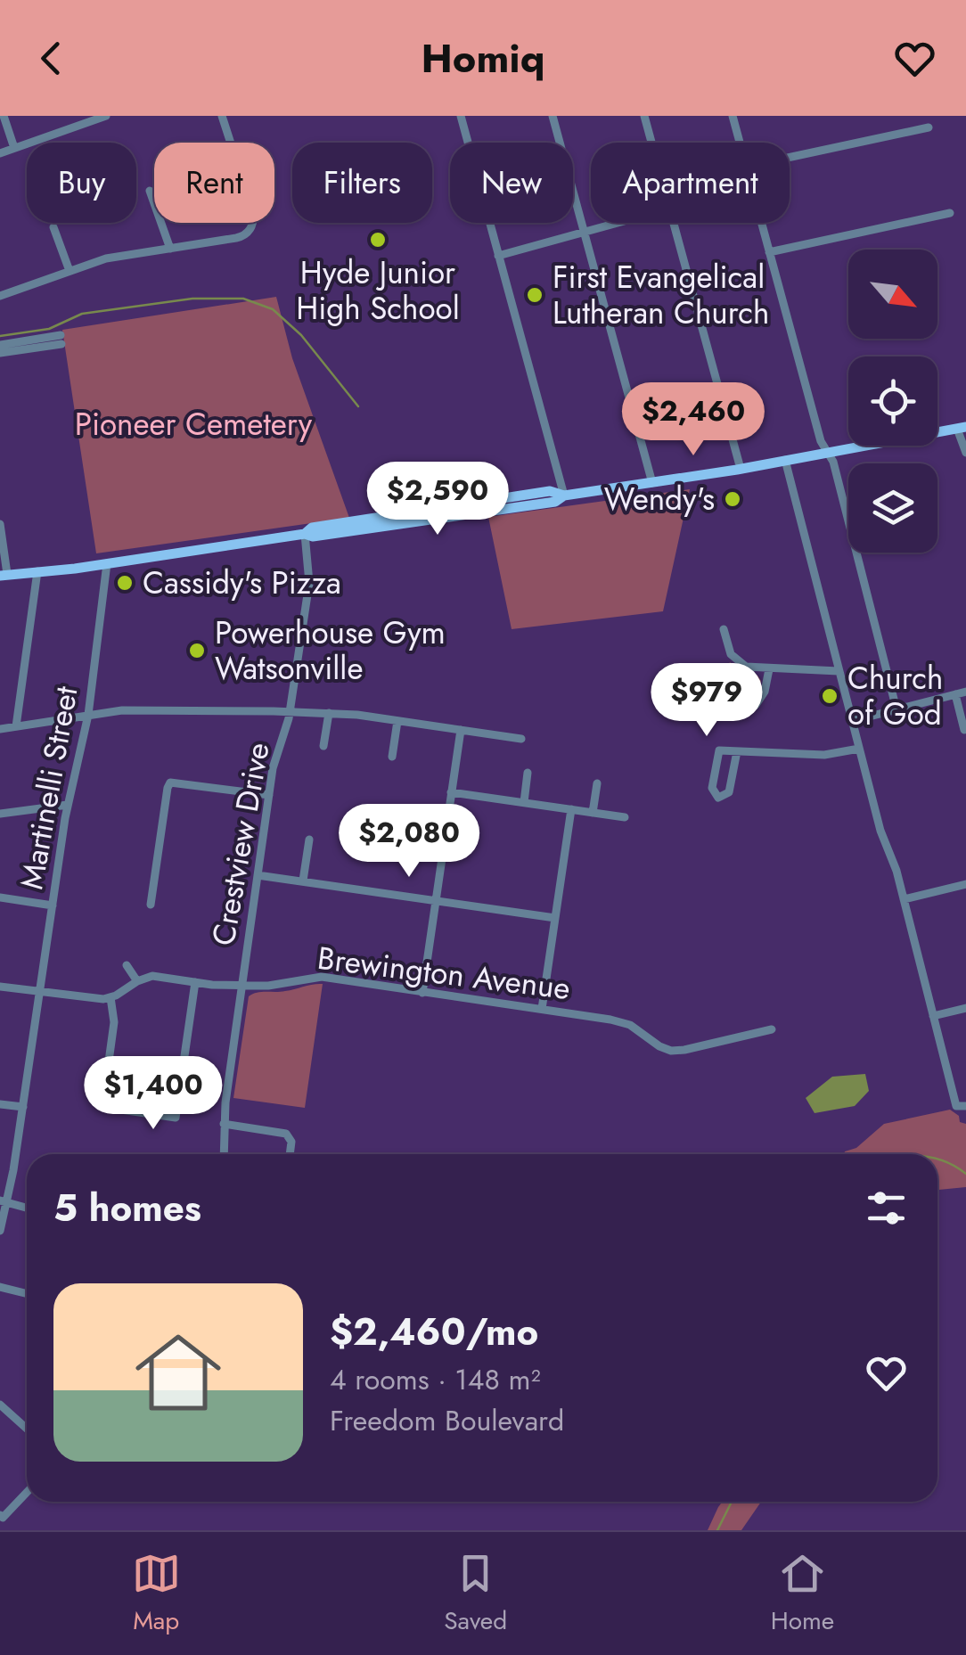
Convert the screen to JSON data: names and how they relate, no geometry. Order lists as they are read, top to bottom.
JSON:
{
  "streets": {
    "street": ["Martinelli Street", "Crestview Drive", "Brewington Avenue"]
  },
  "crossings": [
    ["Crestview Drive", "Brewington Avenue"]
  ],
  "parks": ["Pioneer Cemetery"],
  "places": [
    "Hyde Junior High School",
    "First Evangelical Lutheran Church",
    "Wendy's",
    "Cassidy's Pizza",
    "Powerhouse Gym Watsonville",
    "Church of God"
  ],
  "north": "bottom right",
  "page": {
    "header": "Homiq",
    "chip": [
      "Buy",
      "Rent",
      "Filters",
      "New",
      "Apartment"
    ],
    "price": [
      "$2,460",
      "$2,590",
      "$979",
      "$2,080",
      "$1,400"
    ],
    "heading": "5 homes",
    "list": [
      {
        "name": "$2,460/mo",
        "note": "4 rooms · 148 m² · Freedom Boulevard"
      }
    ],
    "tabs": ["Map", "Saved", "Home"]
  }
}
